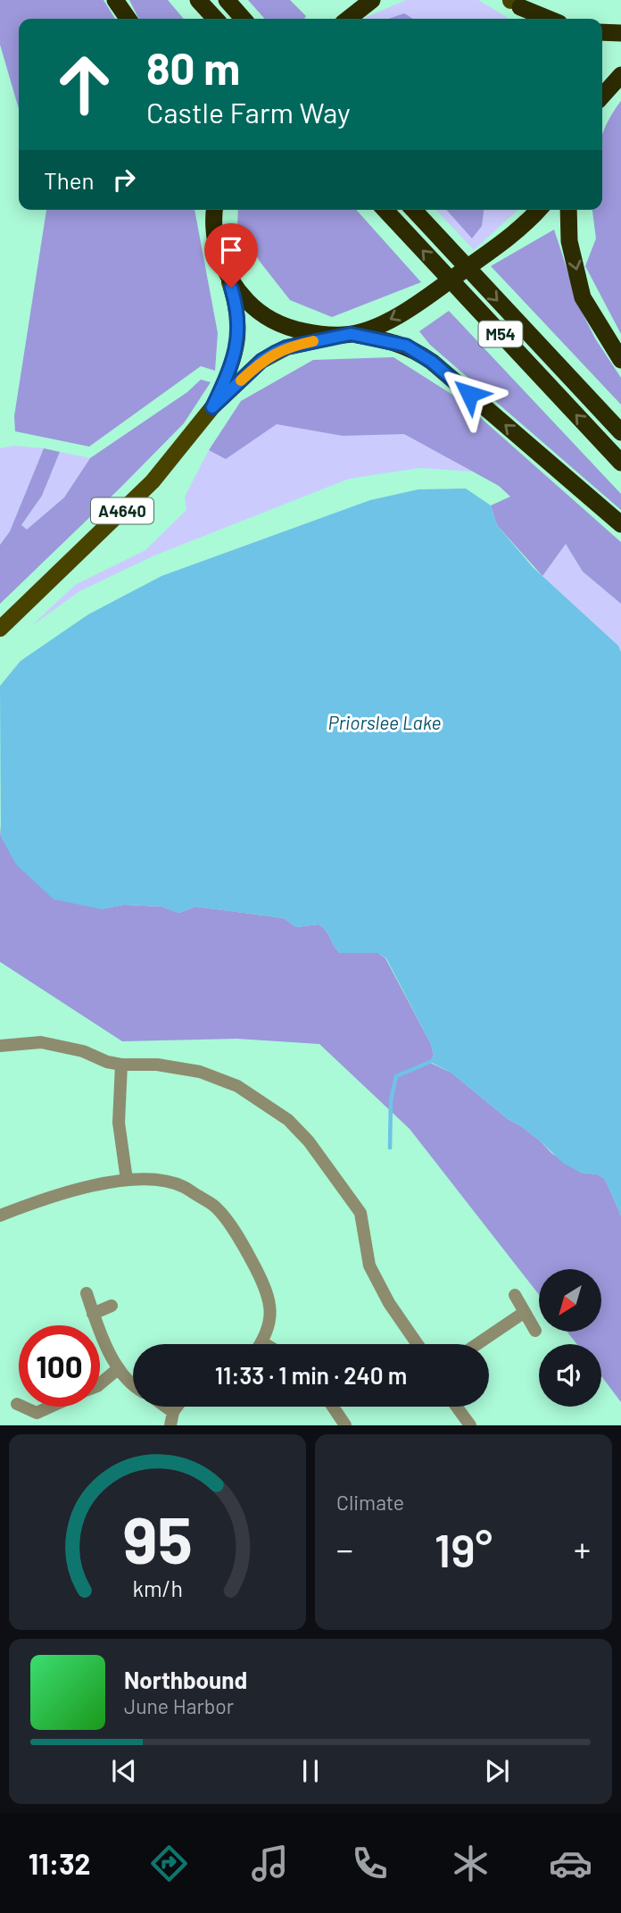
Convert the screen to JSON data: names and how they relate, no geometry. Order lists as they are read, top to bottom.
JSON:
{
  "streets": {
    "highway": ["M54"],
    "main road": ["A4640"]
  },
  "water": ["Priorslee Lake"],
  "north": "bottom left",
  "page": {
    "turn": ["80 m", "Castle Farm Way"],
    "then": "Then",
    "limit": "100",
    "trip": "11:33 · 1 min · 240 m",
    "tile": "Climate",
    "heat": ["−", "19°", "+"],
    "song": ["Northbound", "June Harbor"],
    "tabs": "11:32",
    "gauge": ["95", "km/h"]
  }
}
